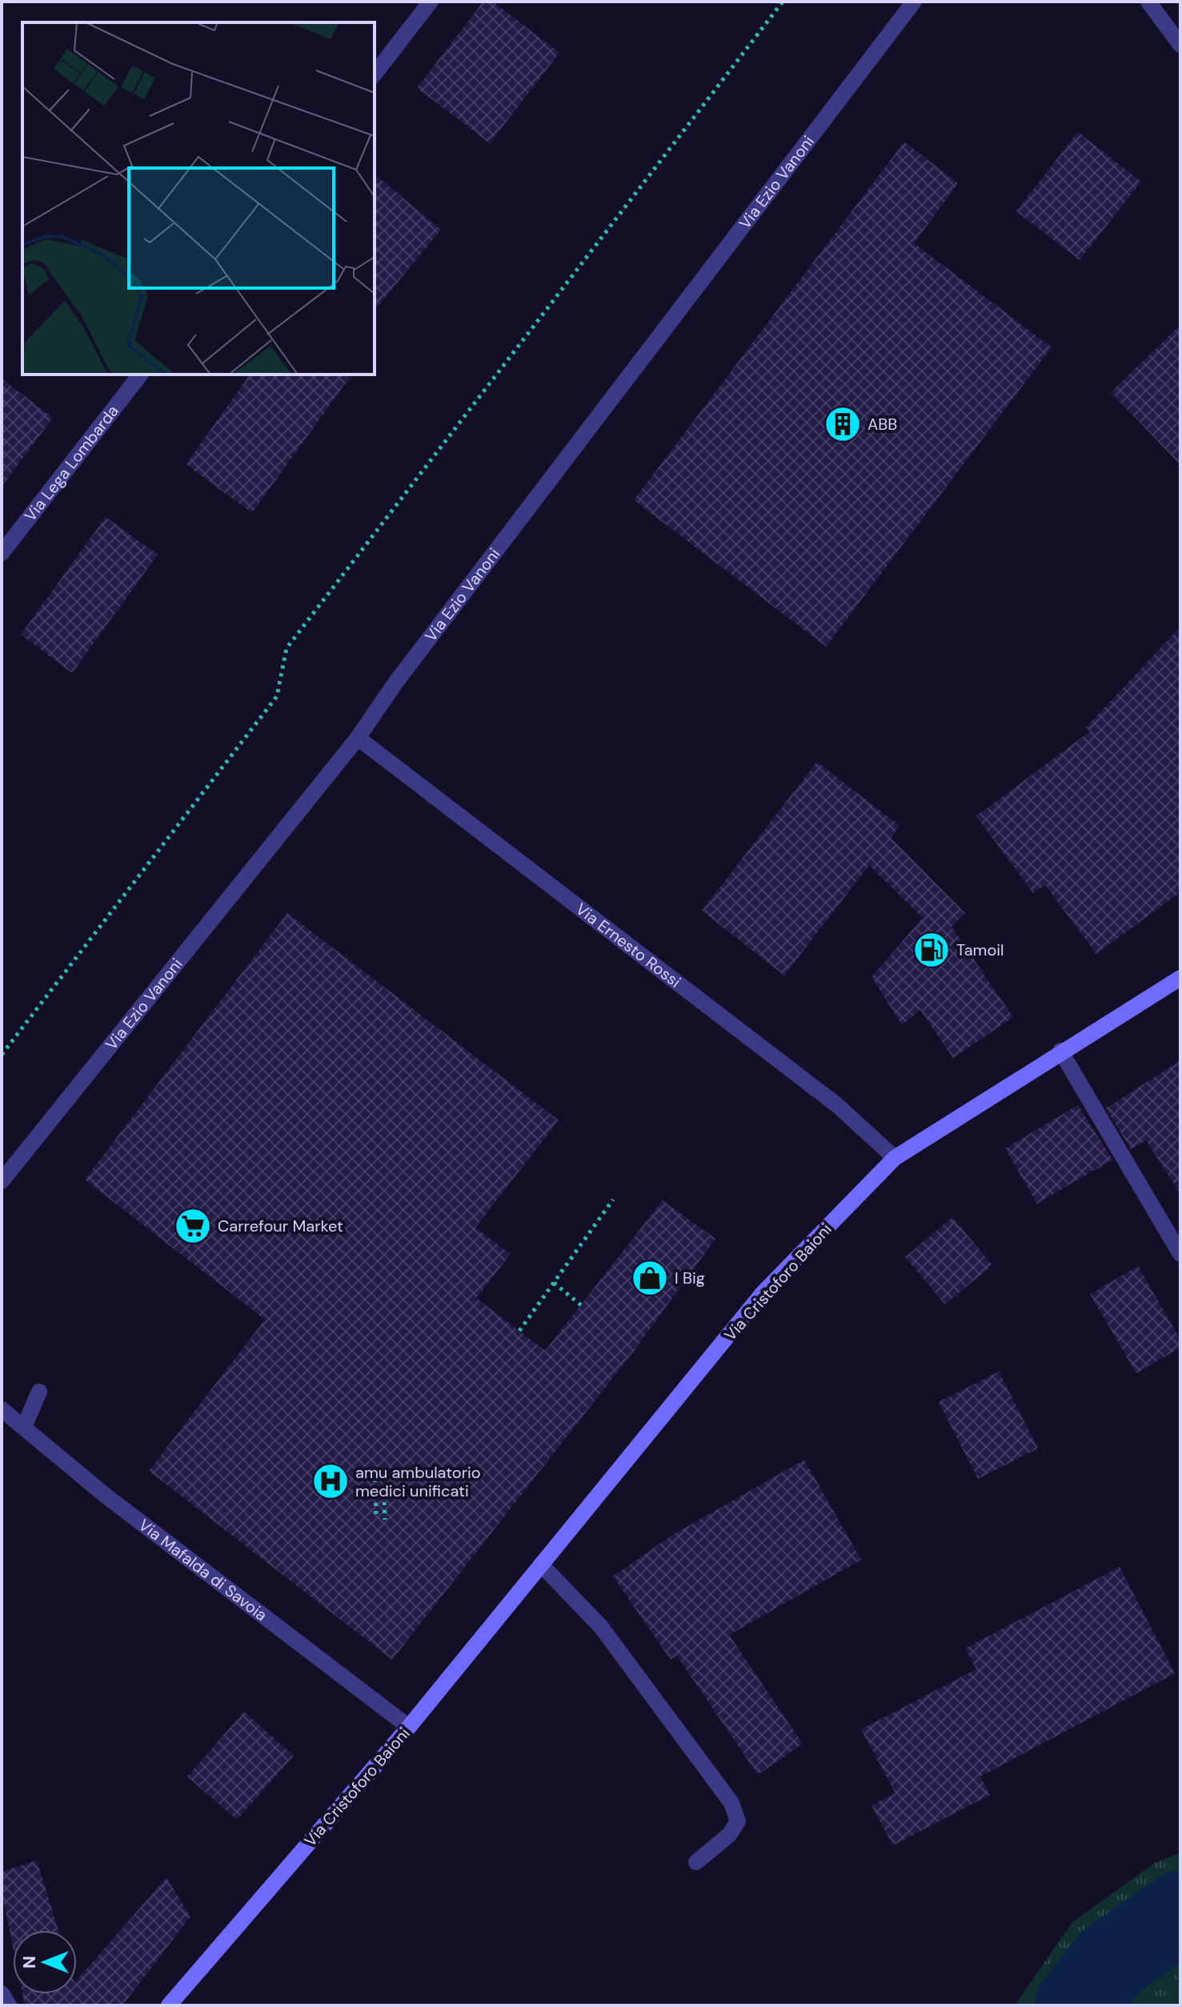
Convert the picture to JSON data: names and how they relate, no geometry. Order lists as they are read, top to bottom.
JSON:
{
  "streets": {
    "street": [
      "Via Ezio Vanoni",
      "Via Lega Lombarda",
      "Via Ernesto Rossi",
      "Via Cristoforo Baioni",
      "Via Mafalda di Savoia"
    ]
  },
  "crossings": [
    ["Via Ezio Vanoni", "Via Ernesto Rossi"],
    ["Via Ernesto Rossi", "Via Cristoforo Baioni"],
    ["Via Cristoforo Baioni", "Via Mafalda di Savoia"]
  ],
  "places": {
    "building": ["ABB"],
    "fuel station": ["Tamoil"],
    "supermarket": ["Carrefour Market"],
    "shop": ["I Big"],
    "hospital": ["amu ambulatorio medici unificati"]
  },
  "north": "left"
}
